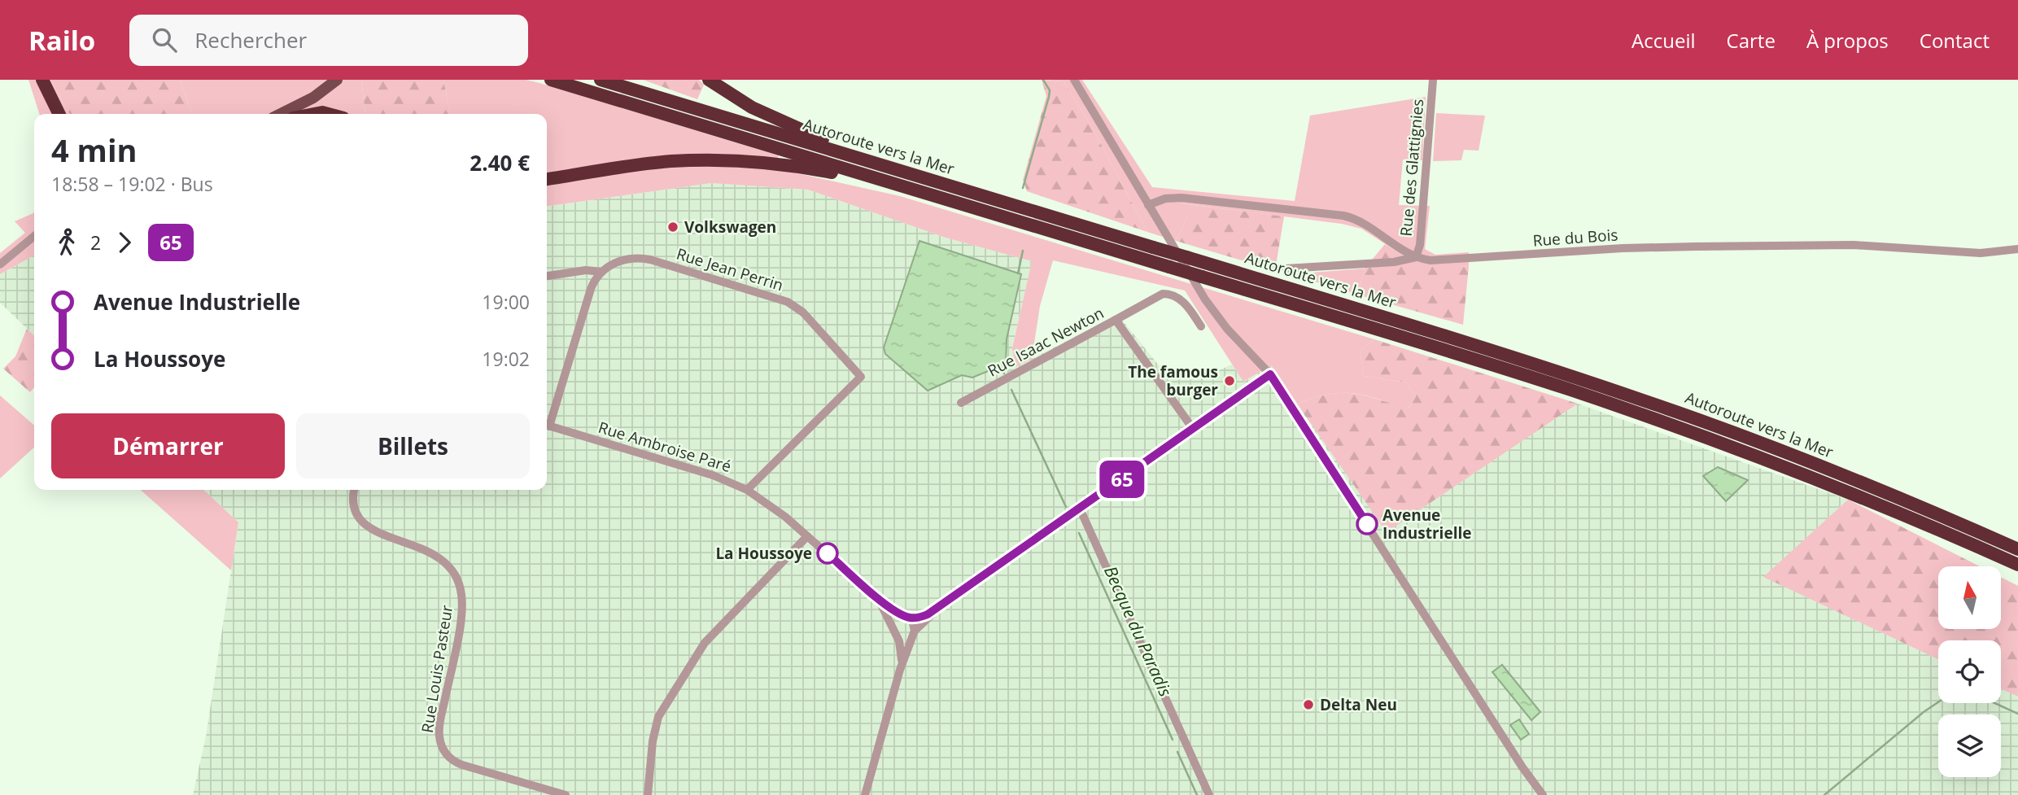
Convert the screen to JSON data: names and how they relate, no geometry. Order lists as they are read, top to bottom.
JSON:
{
  "streets": {
    "highway": ["Autoroute vers la Mer"],
    "street": [
      "Rue des Glattignies",
      "Rue du Bois",
      "Rue Jean Perrin",
      "Rue Isaac Newton",
      "Rue Ambroise Paré",
      "Rue Louis Pasteur"
    ]
  },
  "crossings": [
    ["Rue des Glattignies", "Rue du Bois"],
    ["Rue Jean Perrin", "Rue Ambroise Paré"]
  ],
  "water": ["Becque du Paradis"],
  "places": [
    "Volkswagen",
    "The famous burger",
    "Avenue Industrielle",
    "La Houssoye",
    "Delta Neu"
  ],
  "lines": ["bus line 65"],
  "north": "top",
  "page": {
    "header": "Railo",
    "search": "Rechercher",
    "nav": [
      "Accueil",
      "Carte",
      "À propos",
      "Contact"
    ],
    "on_map": "65",
    "heading": ["4 min", "18:58 – 19:02 · Bus", "2.40 €"],
    "legs": ["2", "65"],
    "list": [
      {
        "name": "Avenue Industrielle",
        "value": "19:00"
      },
      {
        "name": "La Houssoye",
        "value": "19:02"
      }
    ],
    "buttons": ["Démarrer", "Billets"]
  }
}
